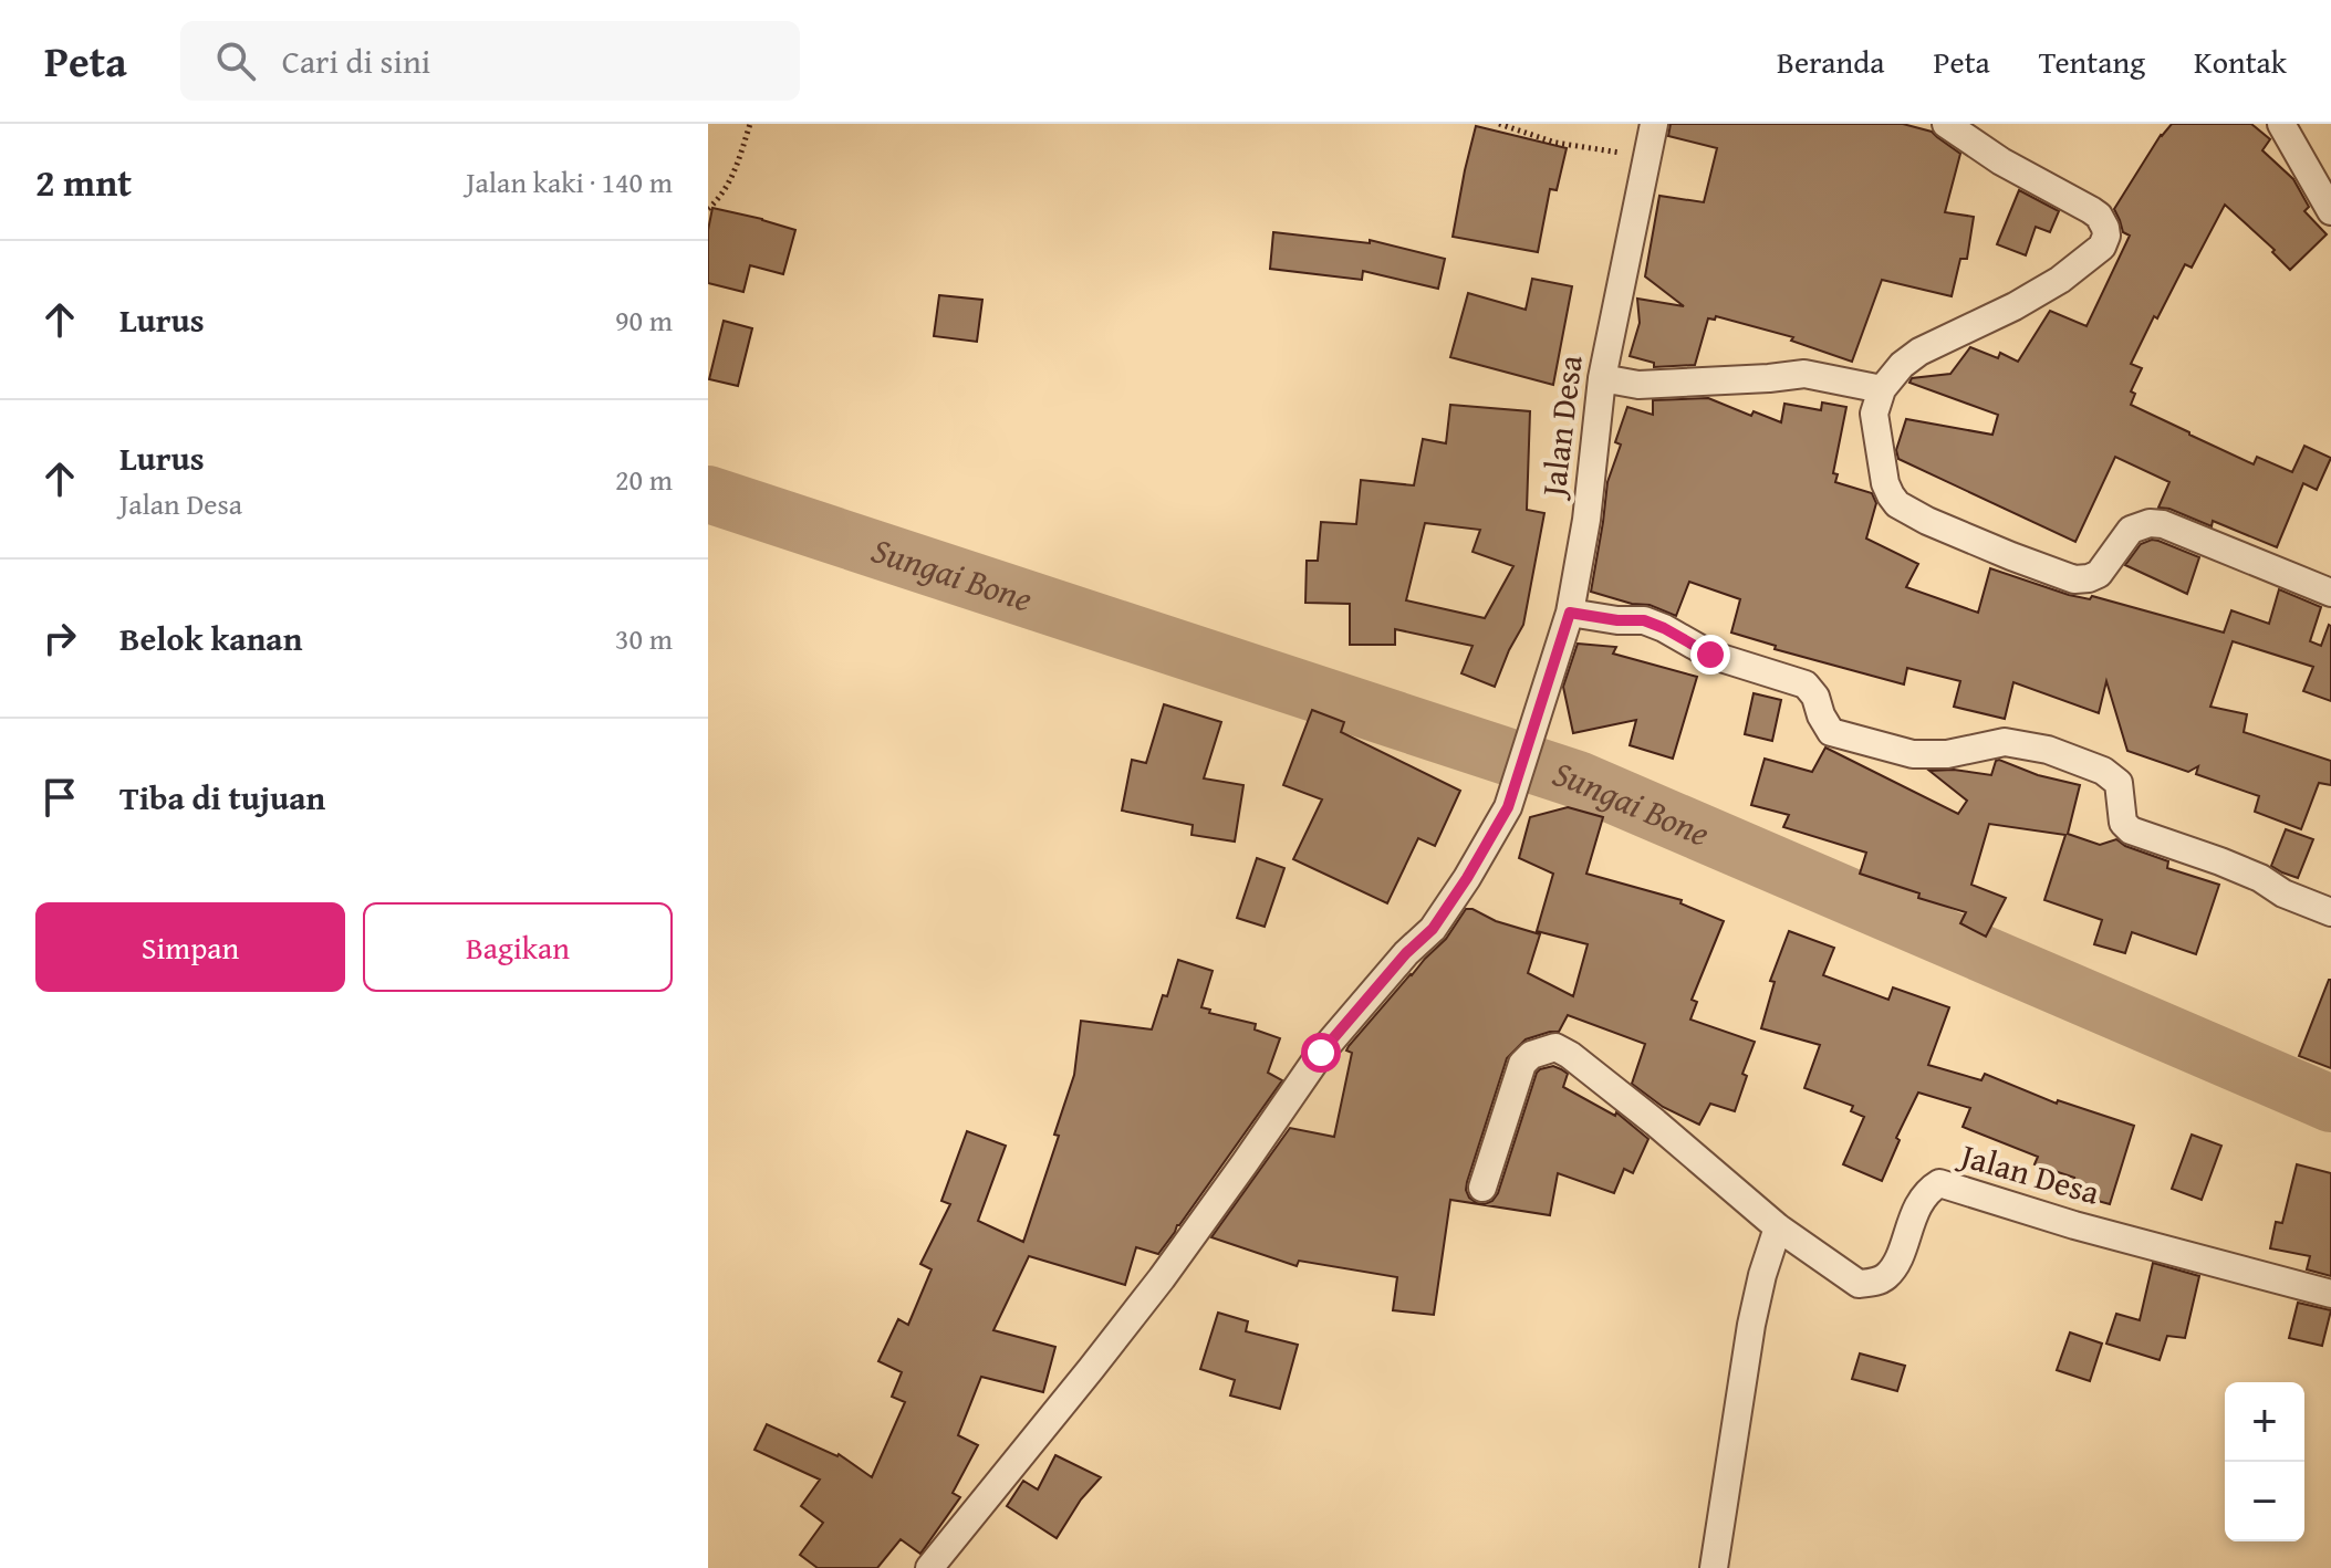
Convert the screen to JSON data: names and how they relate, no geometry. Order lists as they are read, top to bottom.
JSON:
{
  "streets": {
    "street": ["Jalan Desa"]
  },
  "water": ["Sungai Bone"],
  "page": {
    "header": "Peta",
    "search": "Cari di sini",
    "nav": [
      "Beranda",
      "Peta",
      "Tentang",
      "Kontak"
    ],
    "heading": ["2 mnt", "Jalan kaki · 140 m"],
    "list": [
      ["Lurus", "90 m"],
      ["Lurus", "Jalan Desa", "20 m"],
      ["Belok kanan", "30 m"],
      "Tiba di tujuan"
    ],
    "buttons": ["Simpan", "Bagikan"],
    "map_buttons": ["+", "−"]
  }
}
